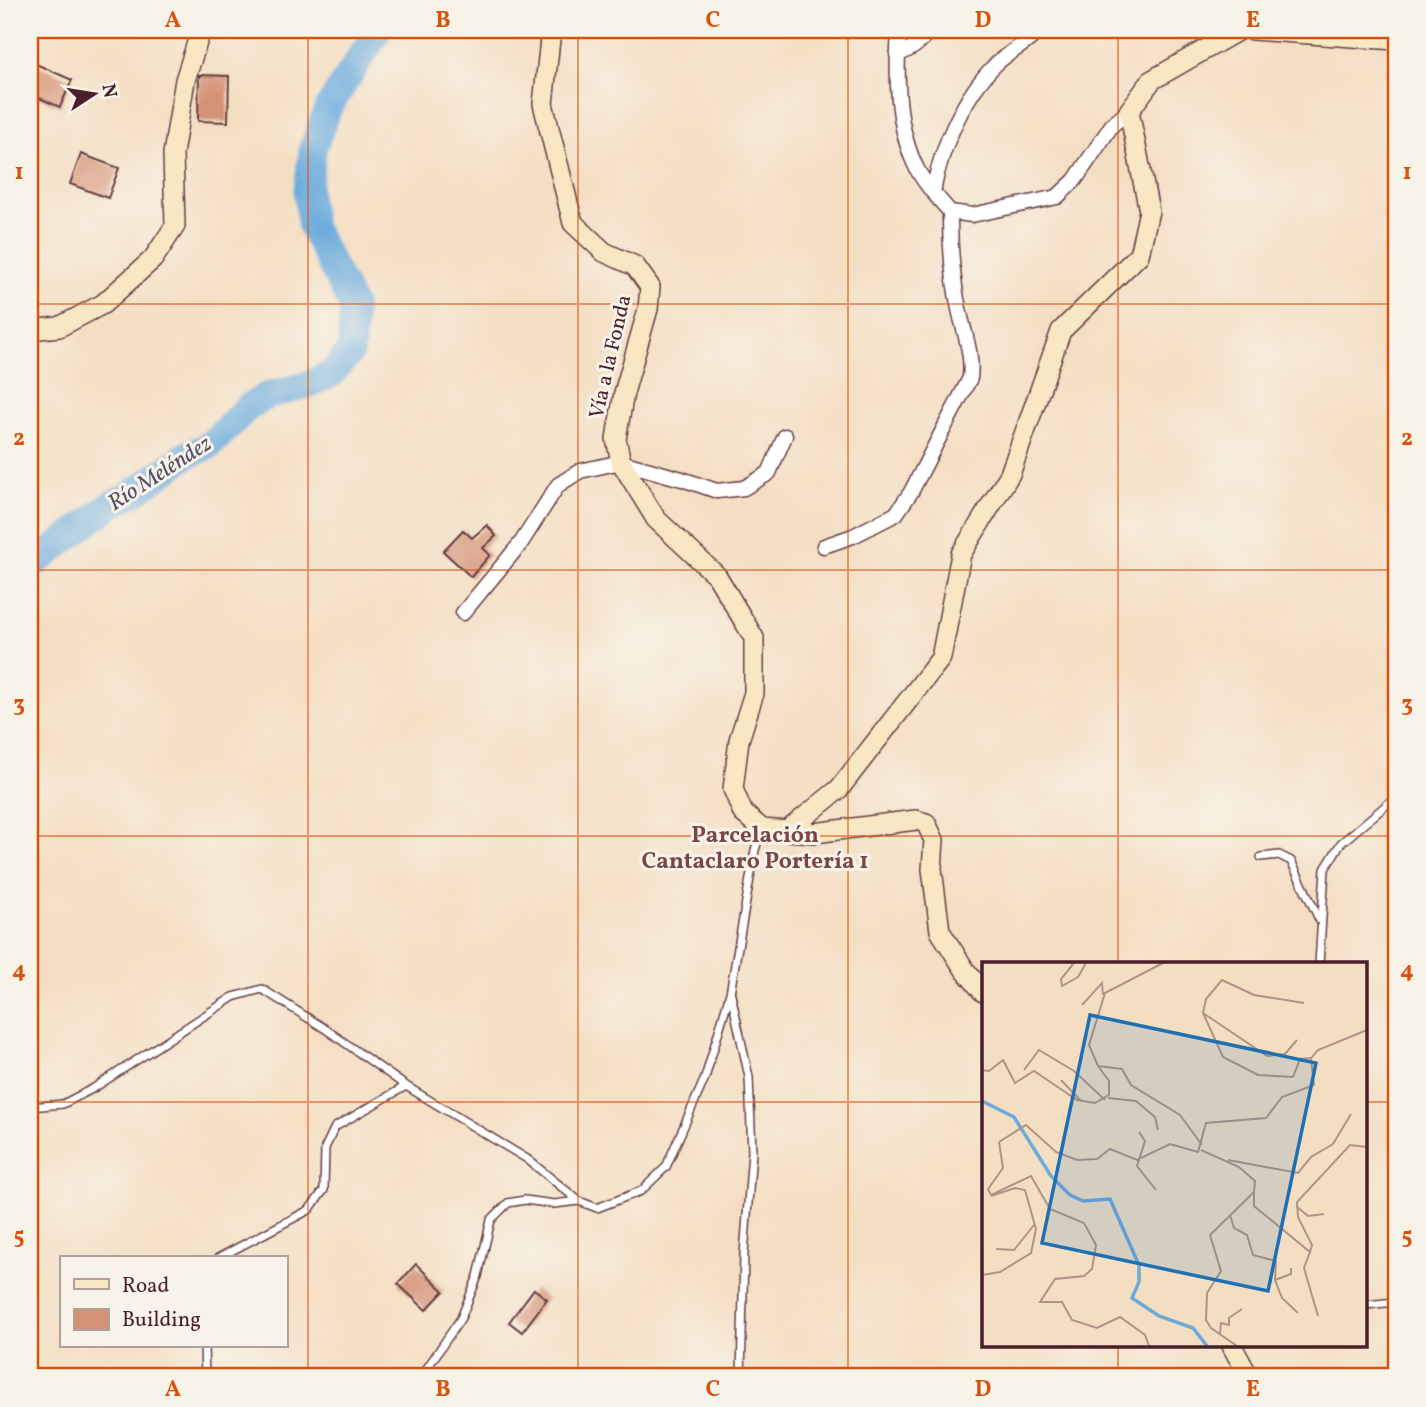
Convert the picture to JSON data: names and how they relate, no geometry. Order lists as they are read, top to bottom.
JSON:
{
  "streets": {
    "street": ["Vía a la Fonda"]
  },
  "districts": ["Parcelación Cantaclaro Portería 1"],
  "water": ["Río Meléndez"],
  "legend": ["Road", "Building"],
  "north": "right",
  "grid": {
    "columns": [
      "A",
      "B",
      "C",
      "D",
      "E"
    ],
    "rows": [
      "1",
      "2",
      "3",
      "4",
      "5"
    ]
  }
}
